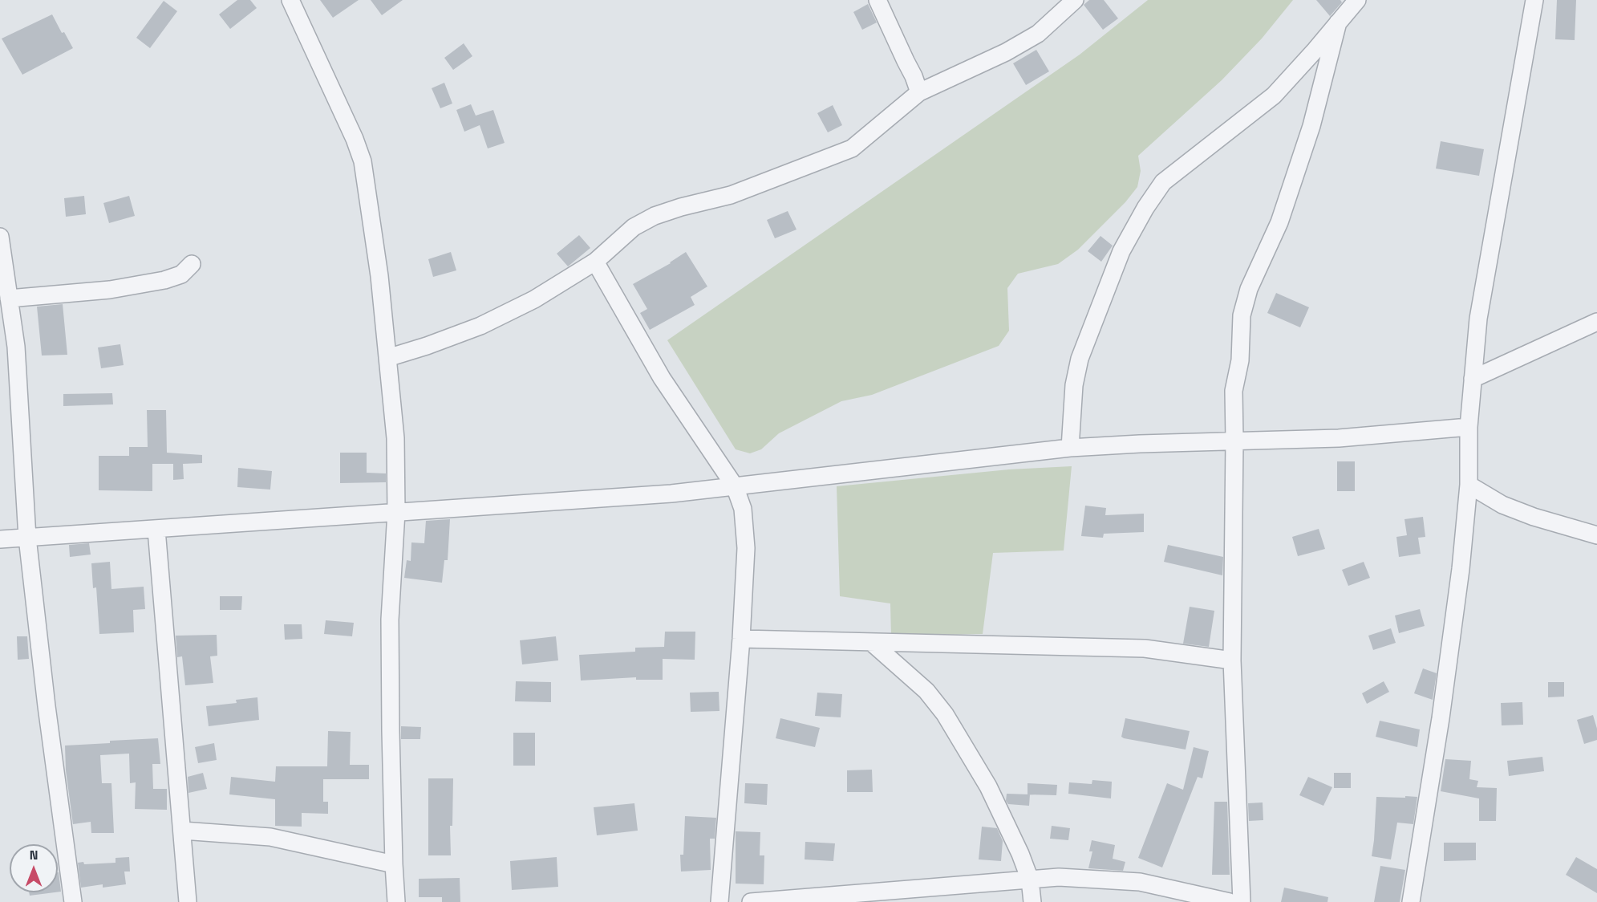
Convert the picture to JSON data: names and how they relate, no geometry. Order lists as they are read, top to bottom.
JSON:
{
  "north": "top"
}
